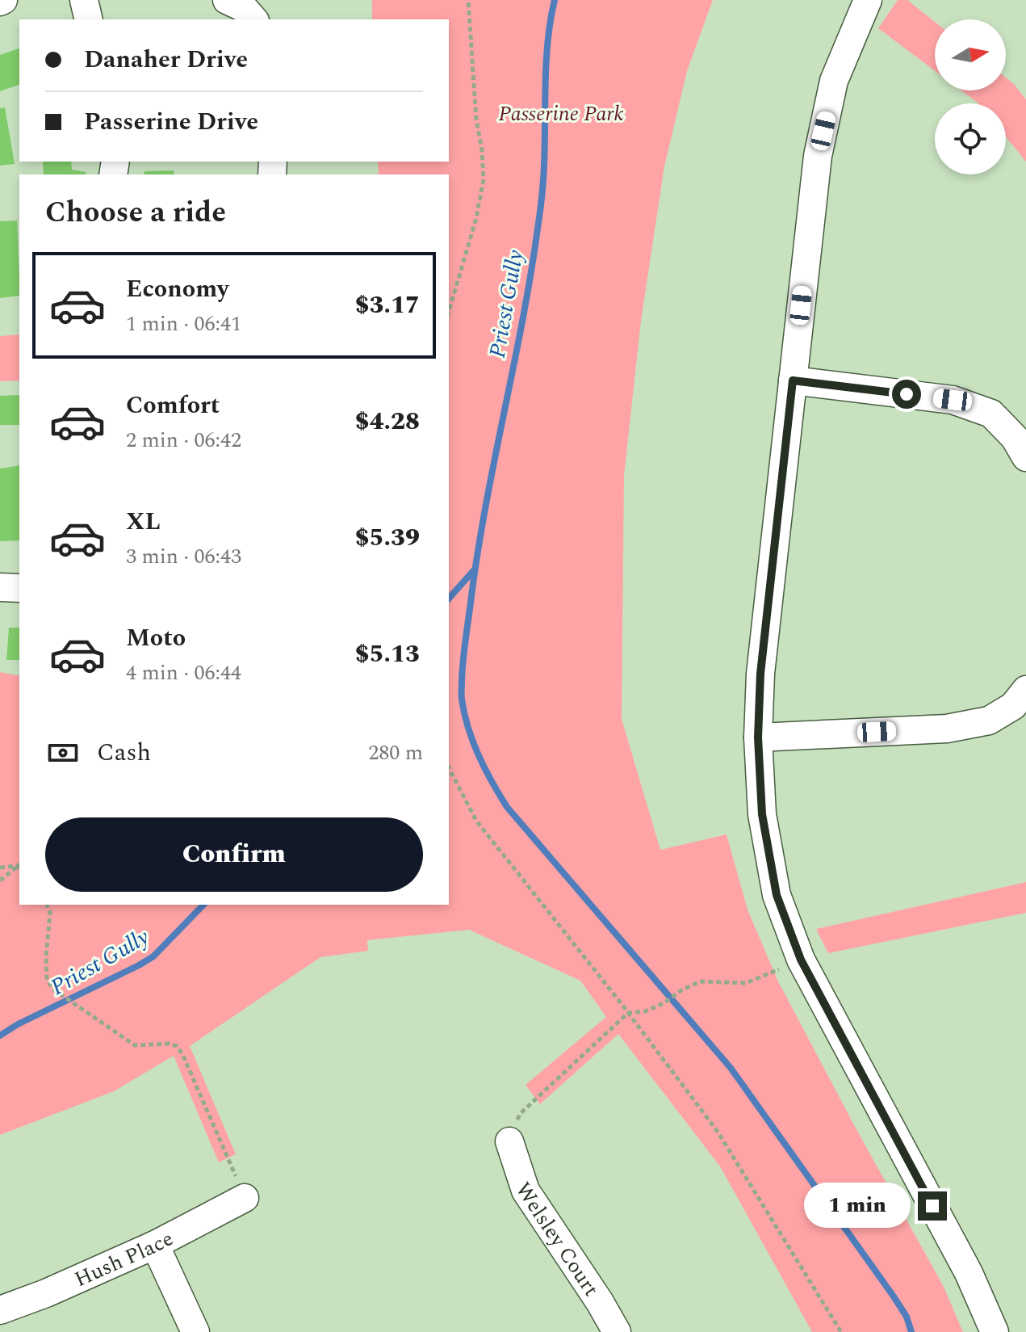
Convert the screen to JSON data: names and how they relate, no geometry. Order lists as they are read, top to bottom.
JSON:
{
  "streets": {
    "street": ["Welsley Court", "Hush Place"]
  },
  "water": ["Priest Gully"],
  "parks": ["Passerine Park"],
  "north": "right",
  "page": {
    "banner": ["Danaher Drive", "Passerine Drive"],
    "heading": "Choose a ride",
    "list": [
      {
        "name": "Economy",
        "note": "1 min · 06:41",
        "value": "$3.17"
      },
      {
        "name": "Comfort",
        "note": "2 min · 06:42",
        "value": "$4.28"
      },
      {
        "name": "XL",
        "note": "3 min · 06:43",
        "value": "$5.39"
      },
      {
        "name": "Moto",
        "note": "4 min · 06:44",
        "value": "$5.13"
      }
    ],
    "pay": ["Cash", "280 m"],
    "buttons": "Confirm",
    "bubble": "1 min"
  }
}
